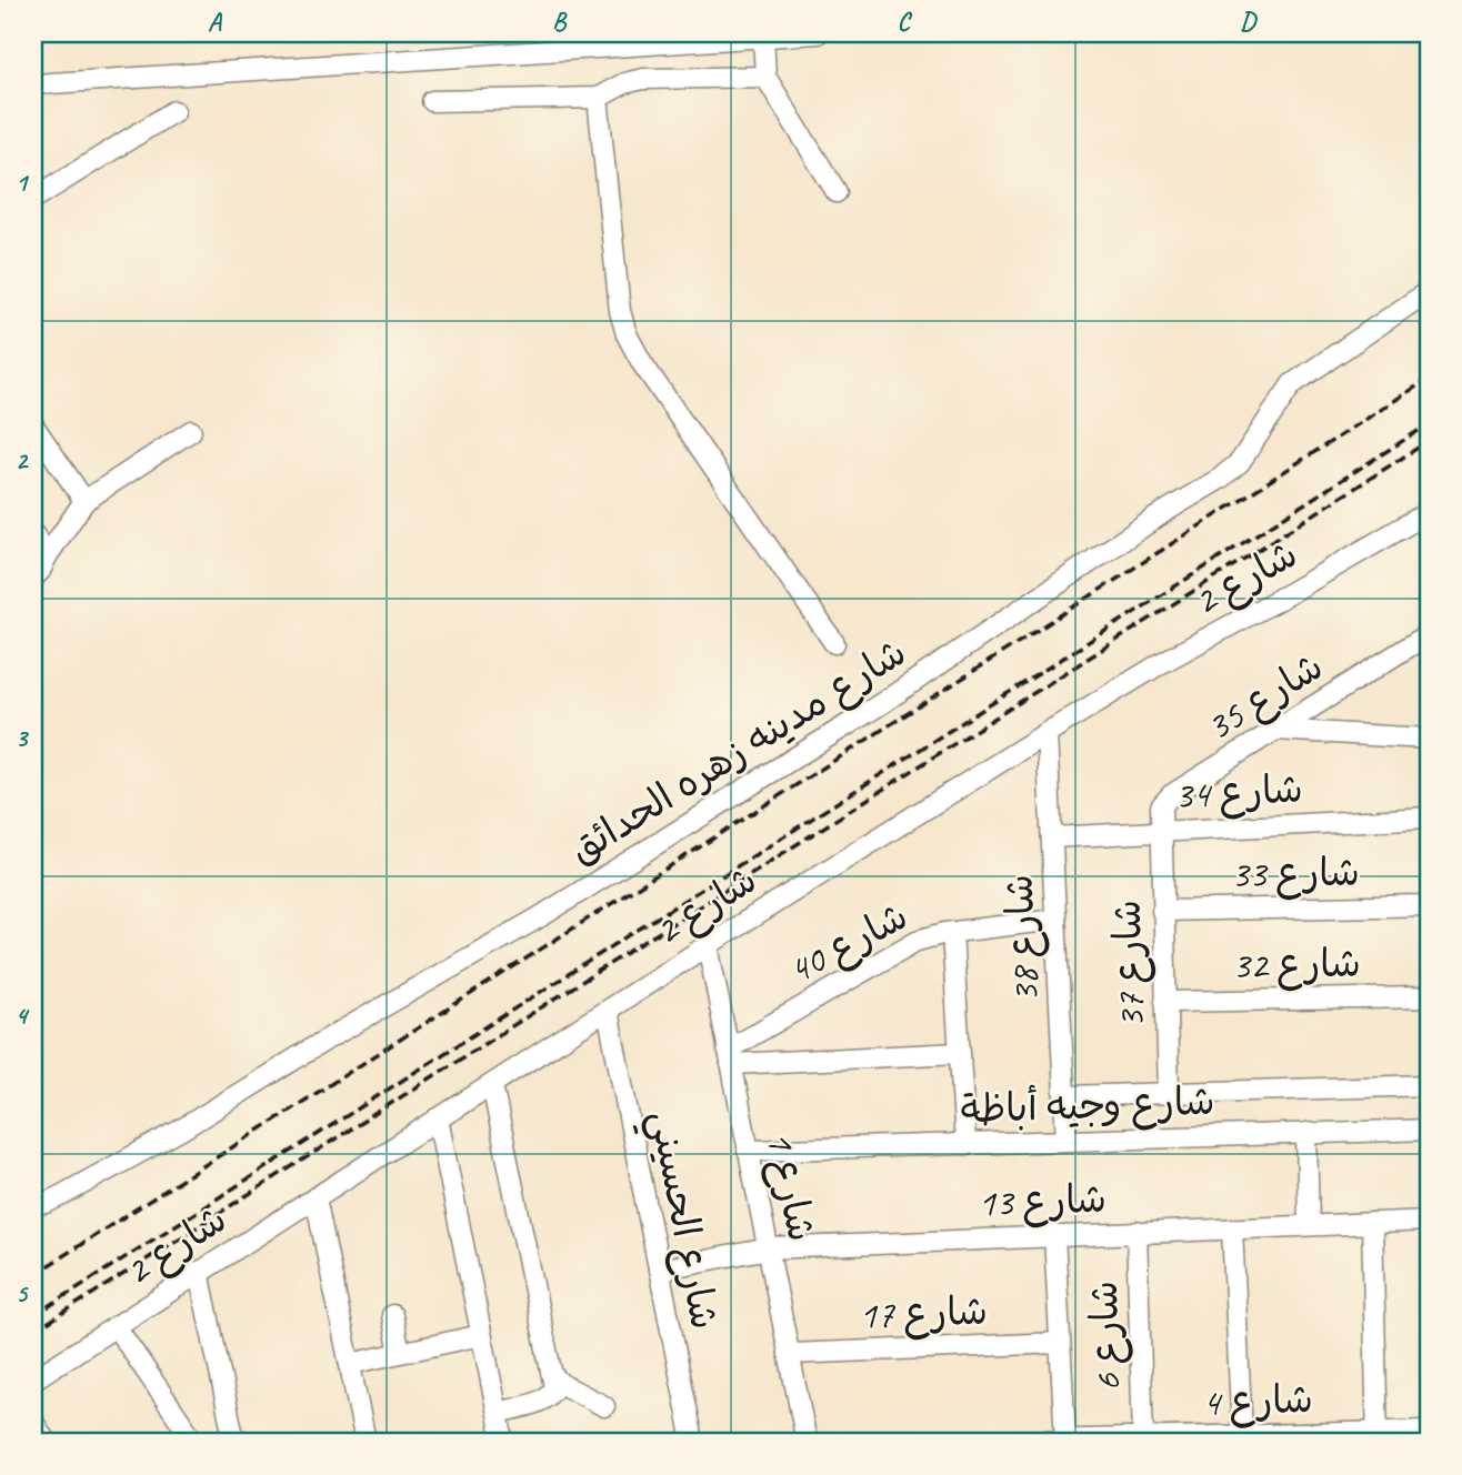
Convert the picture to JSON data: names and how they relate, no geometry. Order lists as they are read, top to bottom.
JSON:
{
  "streets": {
    "street": [
      "شارع 2",
      "شارع 35",
      "شارع مدينه زهره الحدائق",
      "شارع 34",
      "شارع 33",
      "شارع 38",
      "شارع 40",
      "شارع 37",
      "شارع 32",
      "شارع وجيه أباظة",
      "شارع 1",
      "شارع 13",
      "شارع الحسيني",
      "شارع 17",
      "شارع 6",
      "شارع 4"
    ]
  },
  "crossings": [
    ["شارع 2", "شارع 38"],
    ["شارع 2", "شارع 1"],
    ["شارع 2", "شارع الحسيني"],
    ["شارع 35", "شارع 34"],
    ["شارع 35", "شارع 37"],
    ["شارع 34", "شارع 38"],
    ["شارع 34", "شارع 37"],
    ["شارع 33", "شارع 37"],
    ["شارع 38", "شارع 40"],
    ["شارع 38", "شارع وجيه أباظة"],
    ["شارع 40", "شارع 1"],
    ["شارع 37", "شارع 32"],
    ["شارع وجيه أباظة", "شارع 1"],
    ["شارع 1", "شارع 13"],
    ["شارع 1", "شارع 17"],
    ["شارع 13", "شارع الحسيني"],
    ["شارع 13", "شارع 6"],
    ["شارع 6", "شارع 4"]
  ],
  "grid": {
    "columns": [
      "A",
      "B",
      "C",
      "D"
    ],
    "rows": [
      "1",
      "2",
      "3",
      "4",
      "5"
    ]
  }
}
